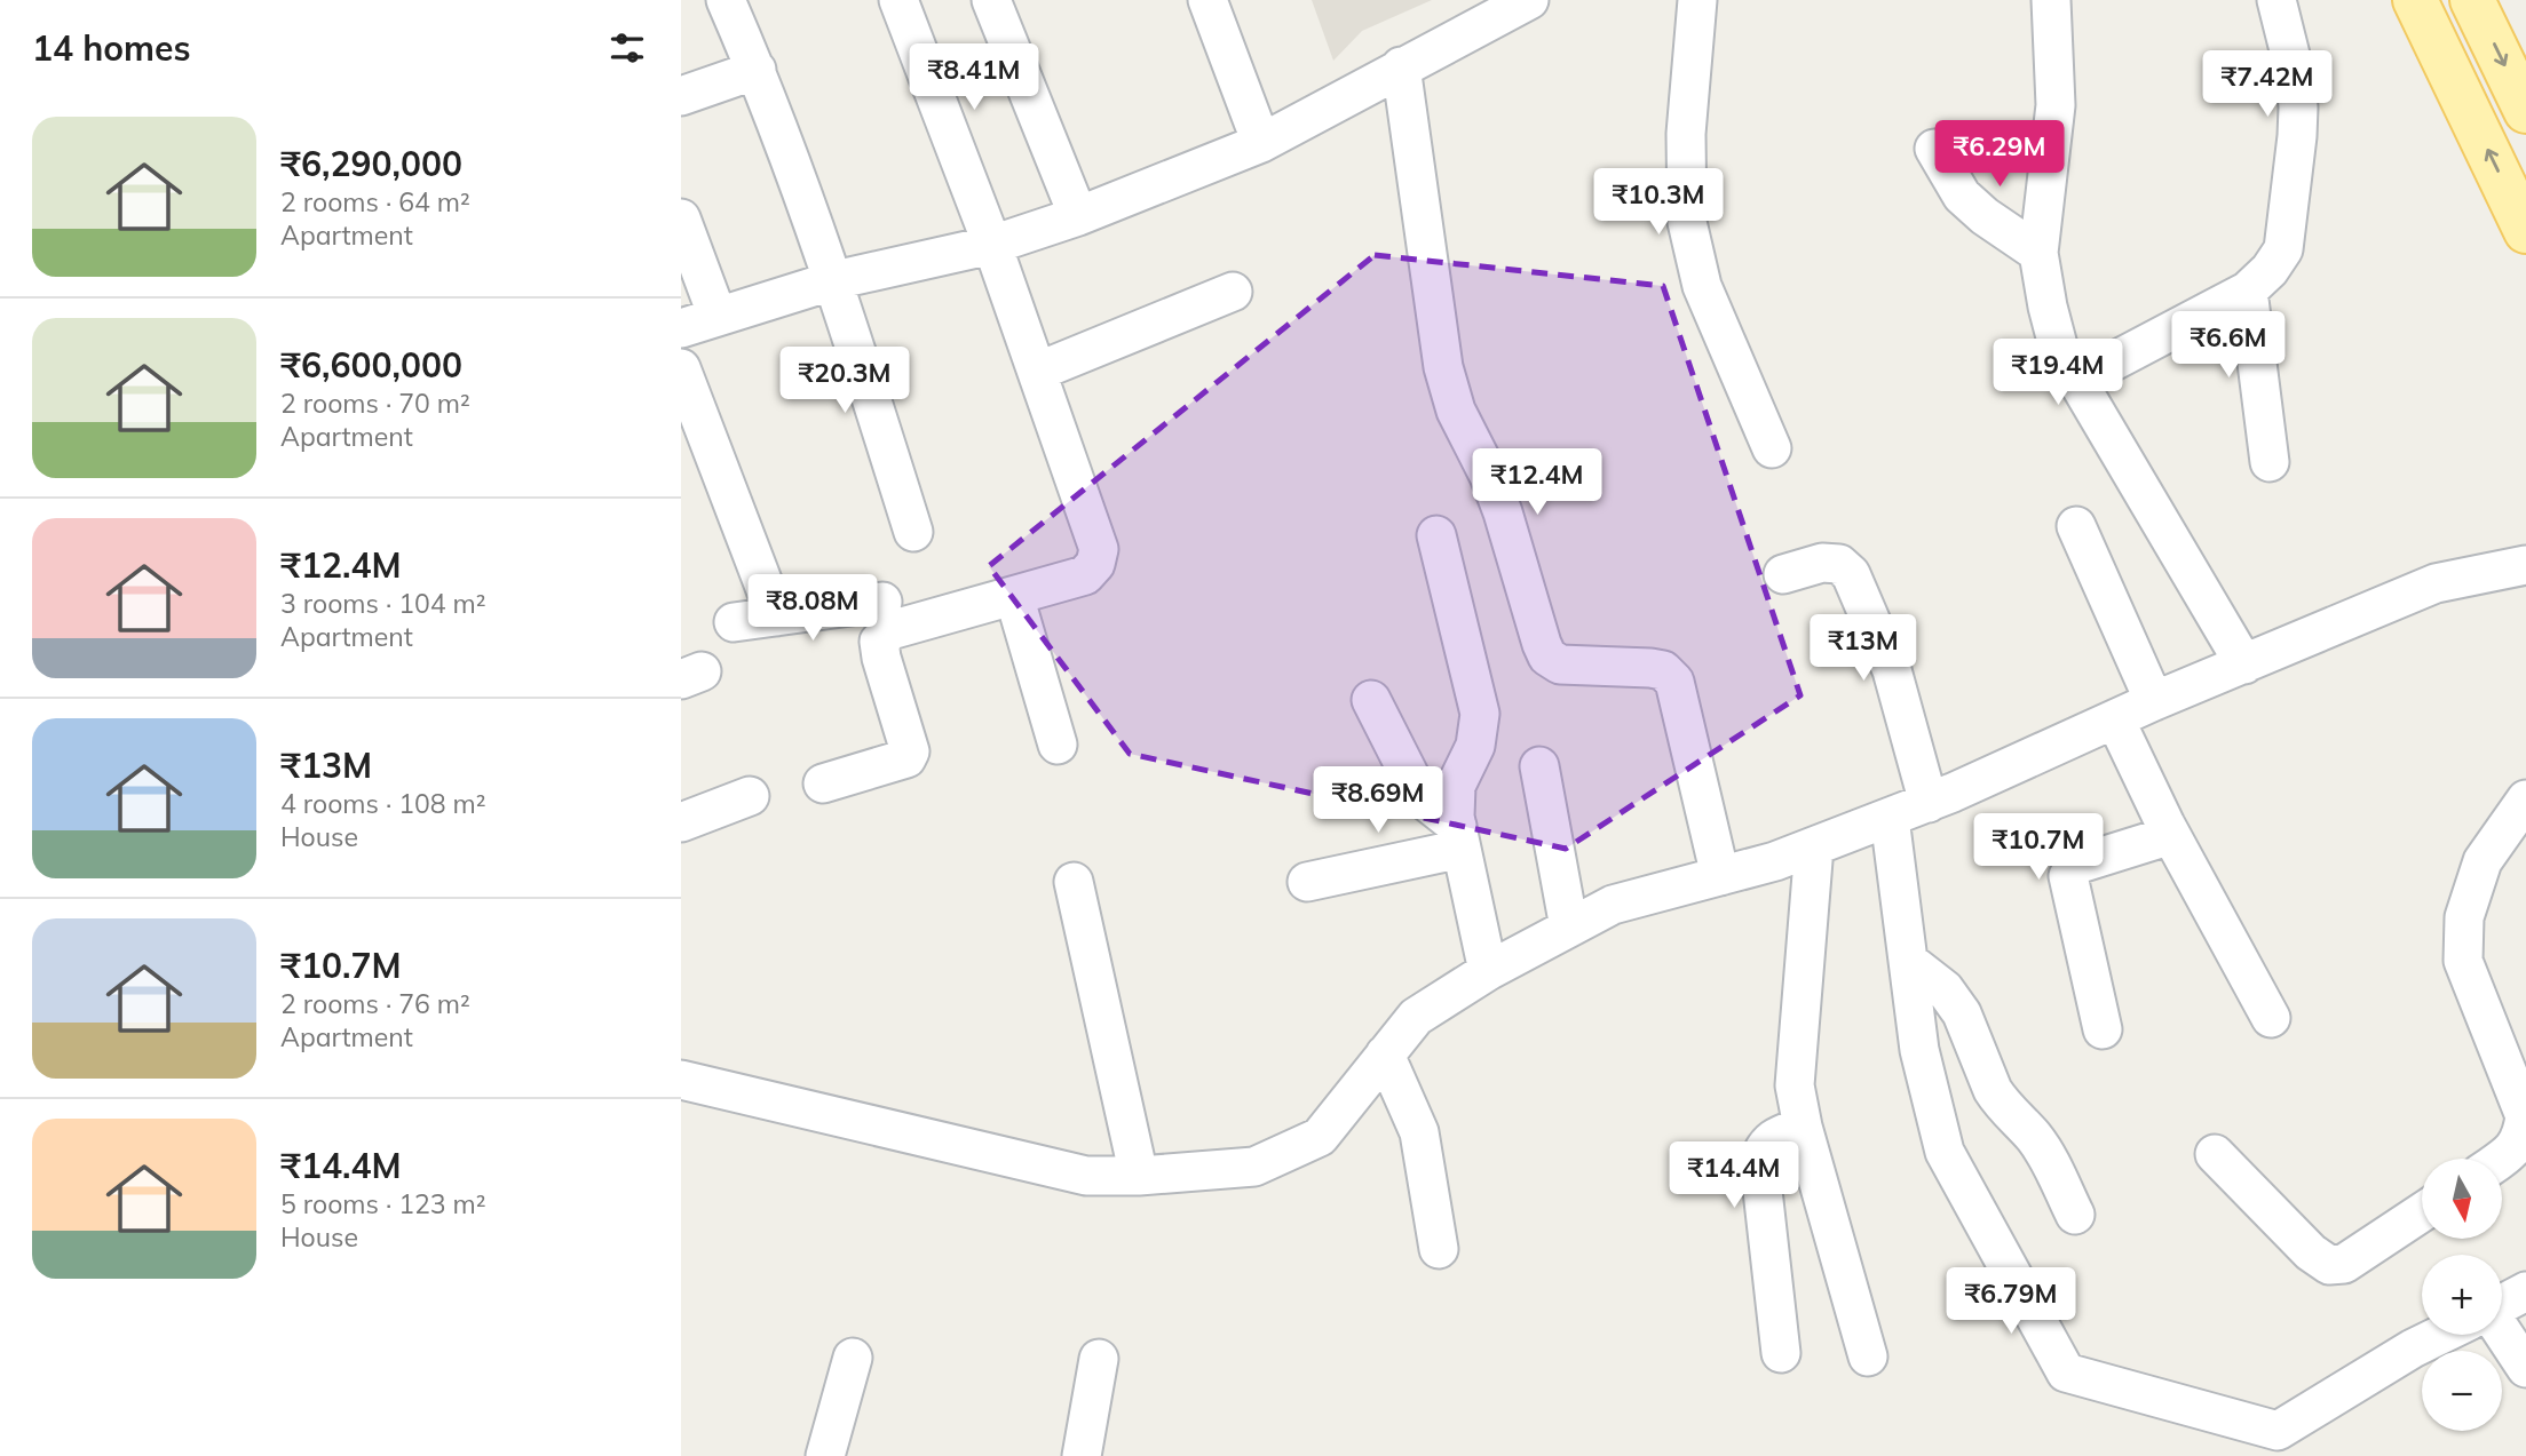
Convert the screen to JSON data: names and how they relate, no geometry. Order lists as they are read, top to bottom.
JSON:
{
  "north": "bottom",
  "page": {
    "heading": "14 homes",
    "price": [
      "₹8.41M",
      "₹7.42M",
      "₹6.29M",
      "₹10.3M",
      "₹6.6M",
      "₹19.4M",
      "₹20.3M",
      "₹12.4M",
      "₹8.08M",
      "₹13M",
      "₹8.69M",
      "₹10.7M",
      "₹14.4M",
      "₹6.79M"
    ],
    "list": [
      {
        "name": "₹6,290,000",
        "note": "2 rooms · 64 m² · Apartment"
      },
      {
        "name": "₹6,600,000",
        "note": "2 rooms · 70 m² · Apartment"
      },
      {
        "name": "₹12.4M",
        "note": "3 rooms · 104 m² · Apartment"
      },
      {
        "name": "₹13M",
        "note": "4 rooms · 108 m² · House"
      },
      {
        "name": "₹10.7M",
        "note": "2 rooms · 76 m² · Apartment"
      },
      {
        "name": "₹14.4M",
        "note": "5 rooms · 123 m² · House"
      }
    ],
    "map_buttons": ["+", "−"]
  }
}
